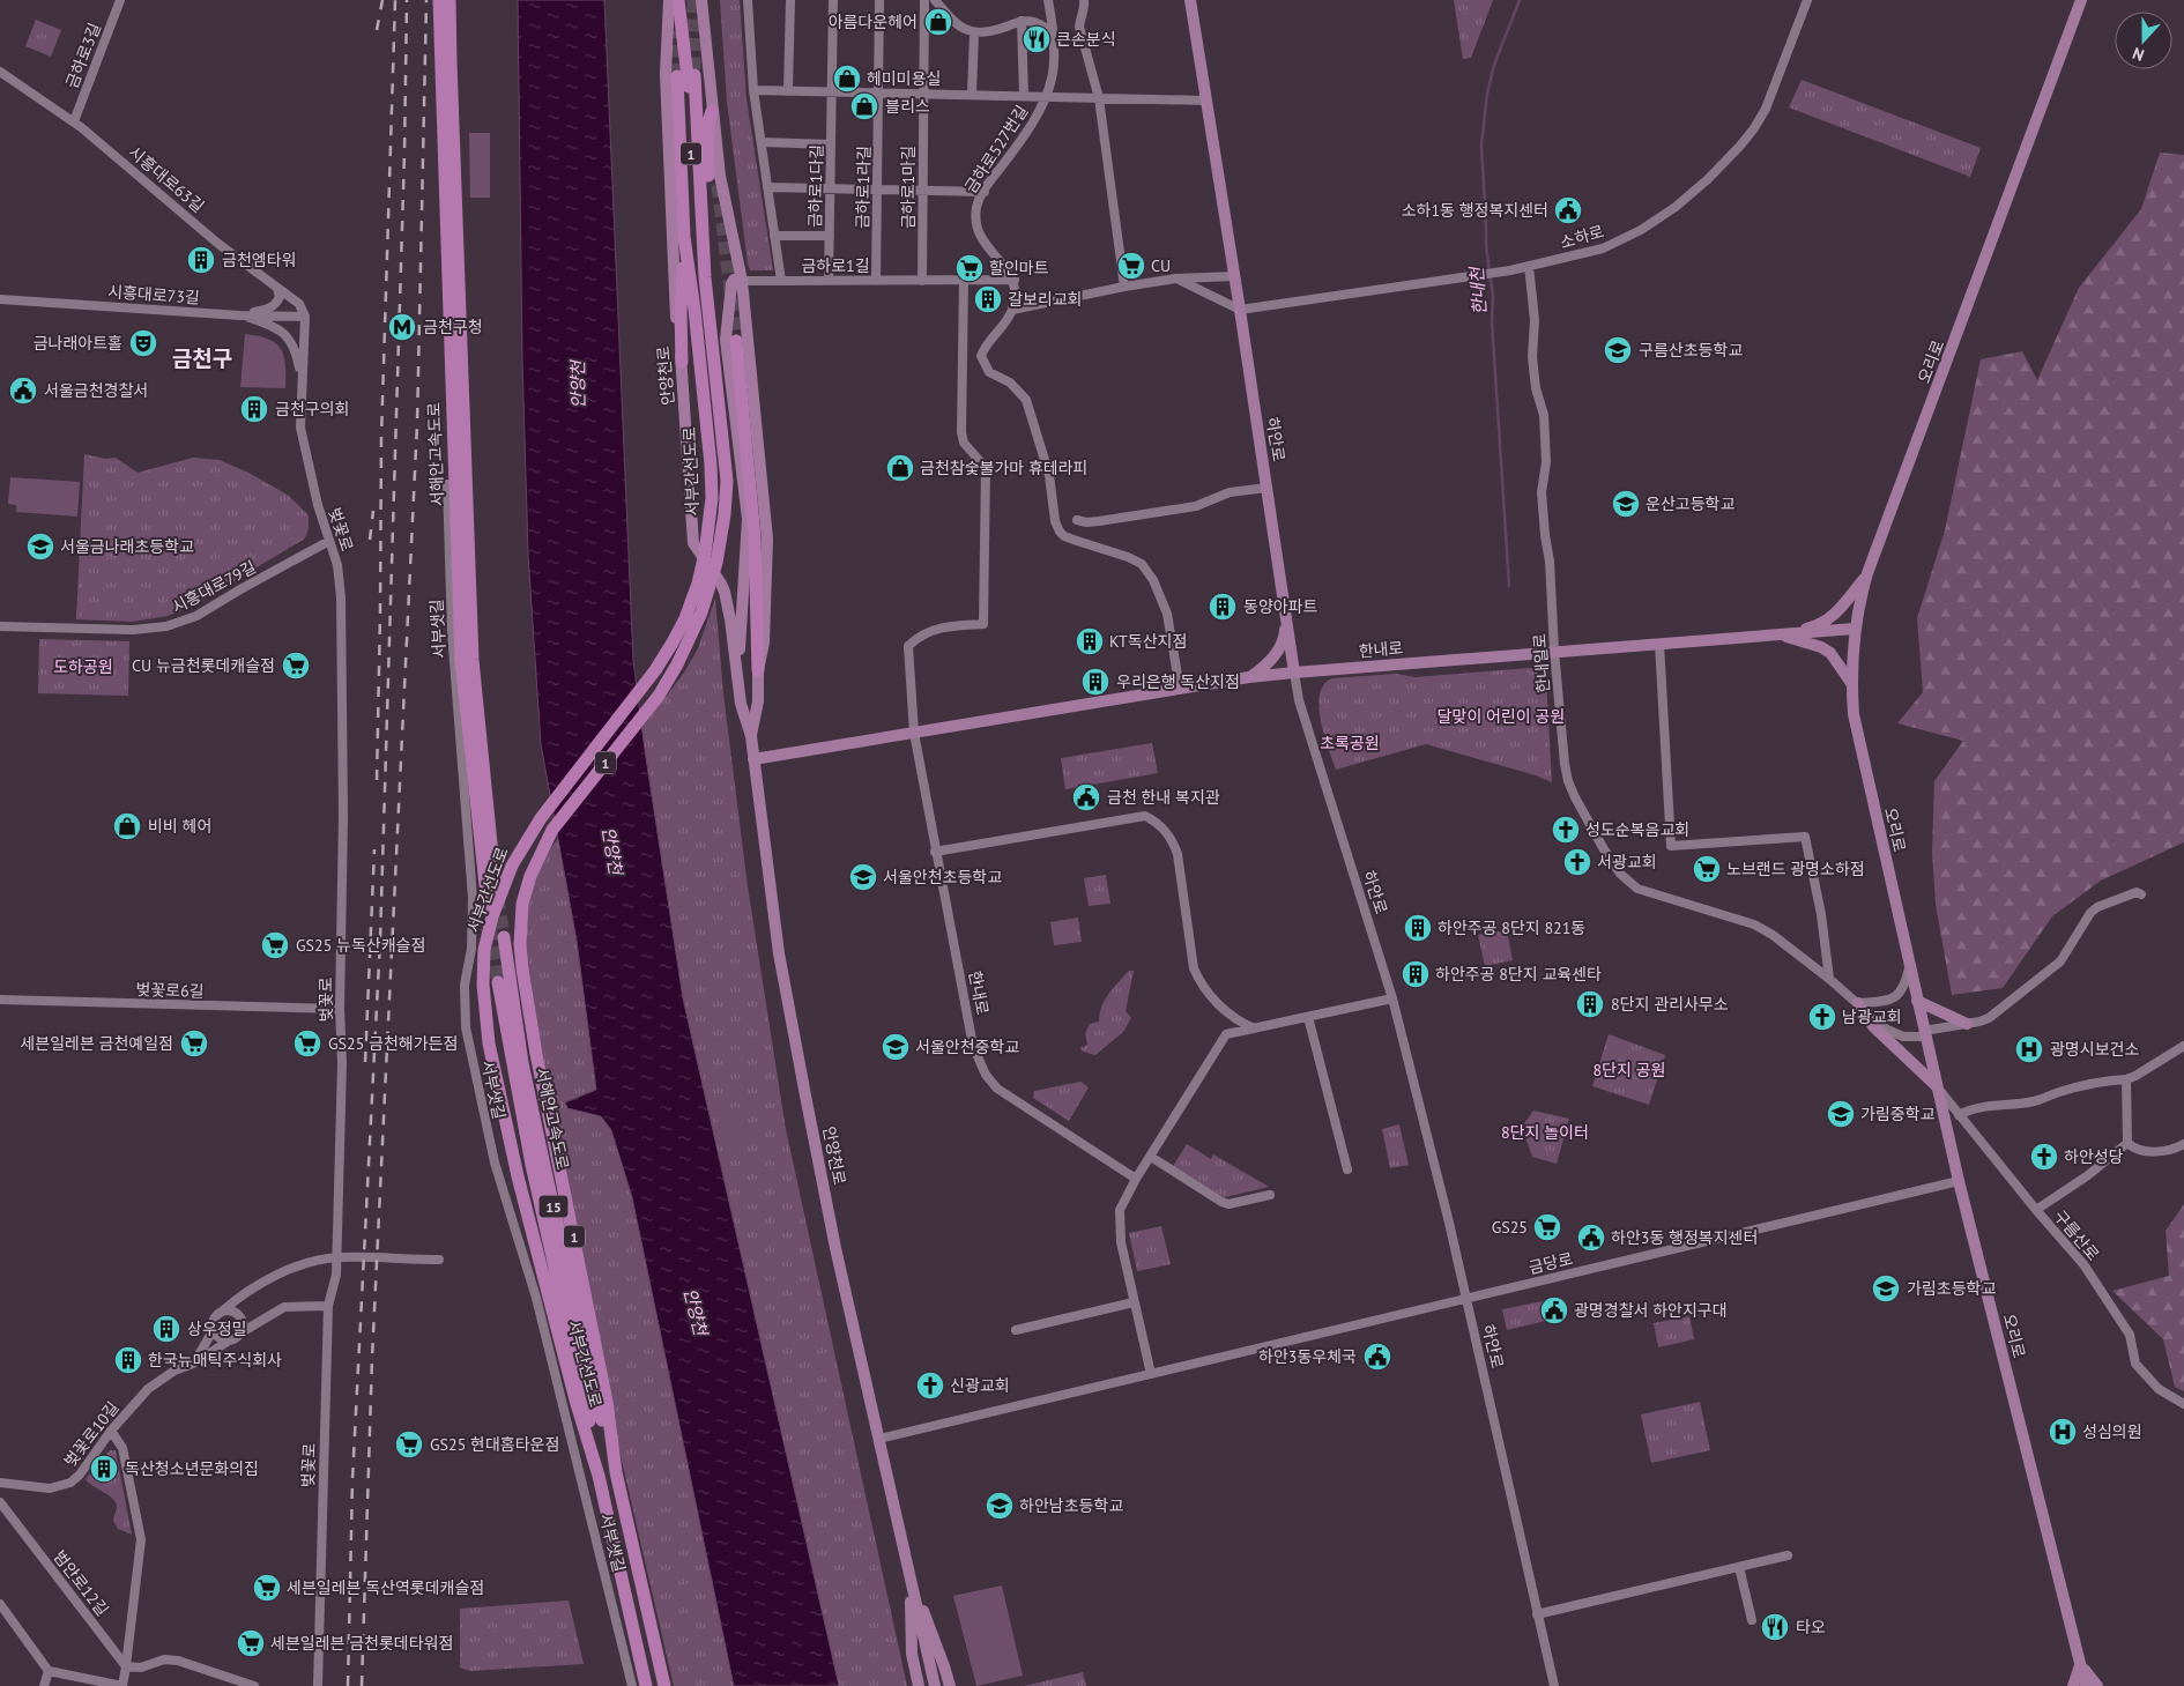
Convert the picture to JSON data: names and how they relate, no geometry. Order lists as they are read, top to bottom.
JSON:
{
  "streets": {
    "highway": [
      "1",
      "서해안고속도로",
      "서부간선도로",
      "15"
    ],
    "main road": [
      "오리로",
      "안양천로",
      "하안로",
      "한내로"
    ],
    "street": [
      "금하로3길",
      "금하로527번길",
      "시흥대로63길",
      "금하로1다길",
      "금하로1라길",
      "금하로1마길",
      "소하로",
      "금하로1길",
      "시흥대로73길",
      "벚꽃로",
      "시흥대로79길",
      "서부샛길",
      "한내일로",
      "벚꽃로6길",
      "구름산로",
      "금당로",
      "벚꽃로10길",
      "범안로12길"
    ]
  },
  "crossings": [
    ["금하로3길", "시흥대로63길"],
    ["금하로527번길", "금하로1길"],
    ["1", "안양천로"],
    ["1", "서부간선도로"],
    ["시흥대로63길", "시흥대로73길"],
    ["시흥대로63길", "벚꽃로"],
    ["금하로1다길", "금하로1길"],
    ["금하로1라길", "금하로1길"],
    ["금하로1마길", "금하로1길"],
    ["소하로", "하안로"],
    ["소하로", "한내일로"],
    ["시흥대로73길", "벚꽃로"],
    ["오리로", "한내로"],
    ["오리로", "한내일로"],
    ["오리로", "구름산로"],
    ["오리로", "금당로"],
    ["안양천로", "한내로"],
    ["안양천로", "금당로"],
    ["하안로", "한내로"],
    ["하안로", "금당로"],
    ["서해안고속도로", "서부간선도로"],
    ["벚꽃로", "시흥대로79길"],
    ["벚꽃로", "벚꽃로6길"],
    ["벚꽃로", "벚꽃로10길"],
    ["한내로", "한내일로"]
  ],
  "districts": ["금천구"],
  "water": ["한내천", "안양천"],
  "parks": [
    "도하공원",
    "달맞이 어린이 공원",
    "초록공원",
    "8단지 공원",
    "8단지 놀이터"
  ],
  "places": {
    "shop": [
      "아름다운헤어",
      "헤미미용실",
      "블리스",
      "금천참숯불가마 휴테라피",
      "비비 헤어"
    ],
    "restaurant": ["큰손분식", "타오"],
    "public building": [
      "소하1동 행정복지센터",
      "서울금천경찰서",
      "금천 한내 복지관",
      "하안3동 행정복지센터",
      "광명경찰서 하안지구대",
      "하안3동우체국"
    ],
    "building": [
      "금천엠타워",
      "갈보리교회",
      "금천구의회",
      "동양아파트",
      "KT독산지점",
      "우리은행 독산지점",
      "하안주공 8단지 821동",
      "하안주공 8단지 교육센타",
      "8단지 관리사무소",
      "상우정밀",
      "한국뉴매틱주식회사",
      "독산청소년문화의집"
    ],
    "supermarket": [
      "CU",
      "할인마트",
      "CU 뉴금천롯데캐슬점",
      "노브랜드 광명소하점",
      "GS25 뉴독산캐슬점",
      "세븐일레븐 금천예일점",
      "GS25 금천해가든점",
      "GS25",
      "GS25 현대홈타운점",
      "세븐일레븐 독산역롯데캐슬점",
      "세븐일레븐 금천롯데타워점"
    ],
    "metro station": ["금천구청"],
    "theatre": ["금나래아트홀"],
    "school or university": [
      "구름산초등학교",
      "운산고등학교",
      "서울금나래초등학교",
      "서울안천초등학교",
      "서울안천중학교",
      "가림중학교",
      "가림초등학교",
      "하안남초등학교"
    ],
    "church": [
      "성도순복음교회",
      "서광교회",
      "남광교회",
      "하안성당",
      "신광교회"
    ],
    "hospital": ["광명시보건소", "성심의원"]
  },
  "north": "bottom"
}
